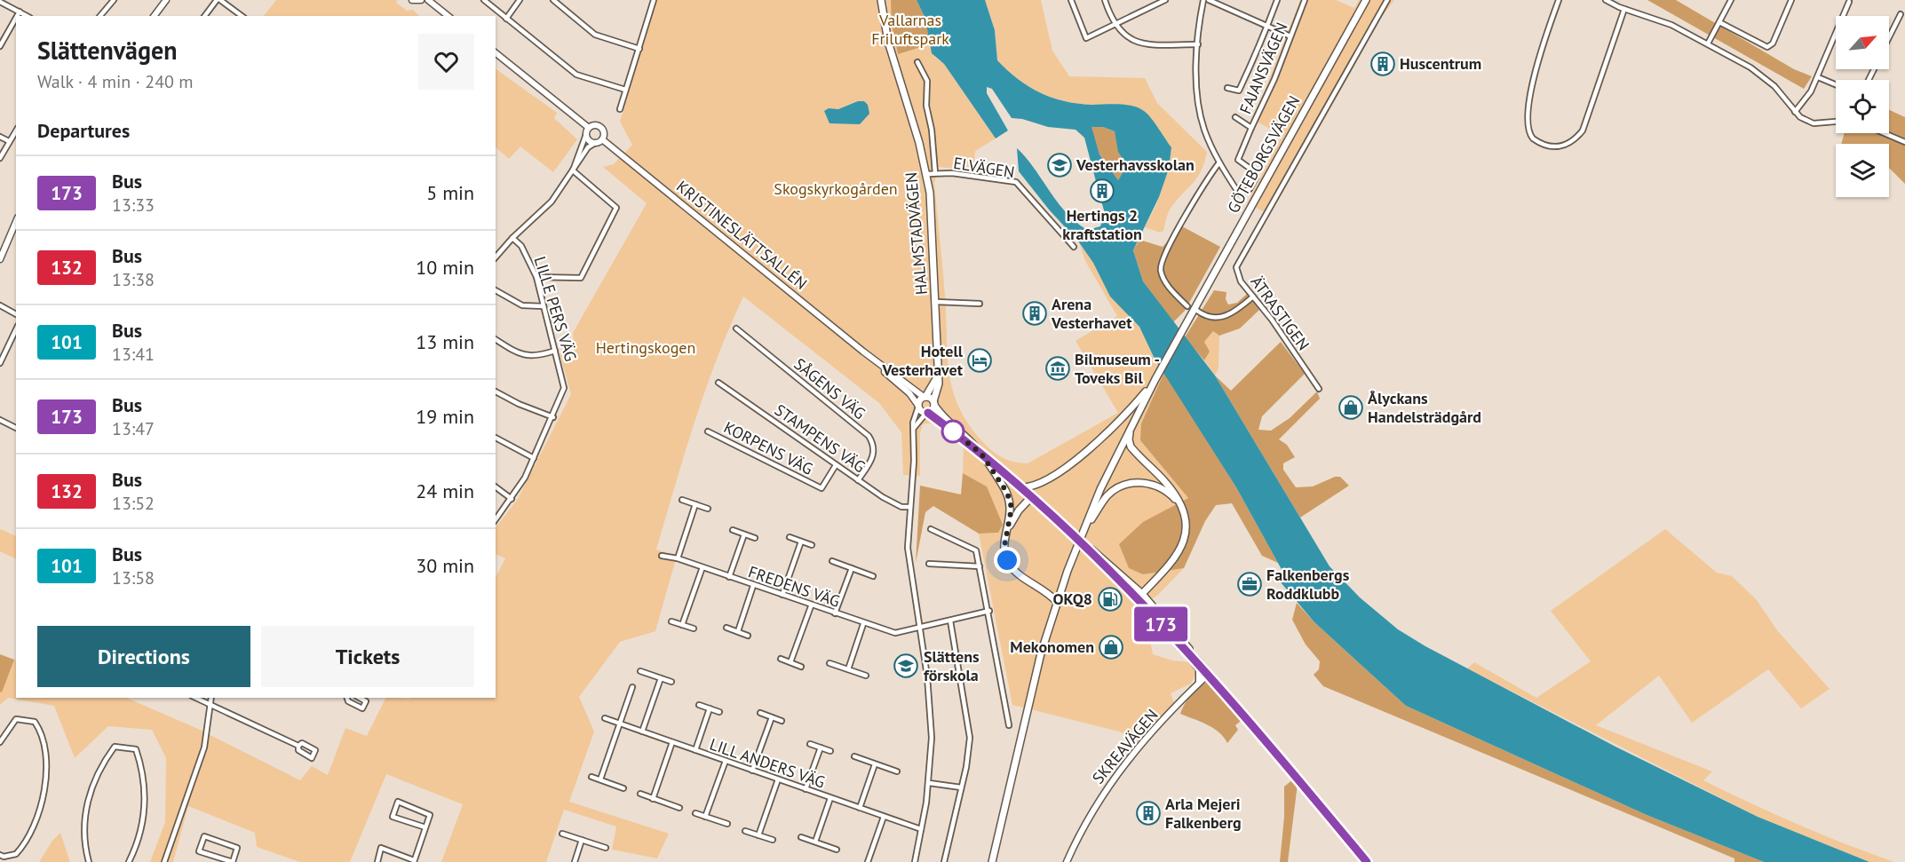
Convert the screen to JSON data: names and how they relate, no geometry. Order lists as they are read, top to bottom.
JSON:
{
  "streets": {
    "main road": ["GÖTEBORGSVÄGEN", "HALMSTADVÄGEN"],
    "street": [
      "FAJANSVÄGEN",
      "ELVÄGEN",
      "KRISTINESLÄTTSALLÉN",
      "LILLE PERS VÄG",
      "ÄTRASTIGEN",
      "SÅGENS VÄG",
      "STAMPENS VÄG",
      "KORPENS VÄG",
      "FREDENS VÄG",
      "SKREAVÄGEN",
      "LILL ANDERS VÄG"
    ]
  },
  "crossings": [
    ["ELVÄGEN", "HALMSTADVÄGEN"],
    ["SÅGENS VÄG", "STAMPENS VÄG"],
    ["STAMPENS VÄG", "KORPENS VÄG"]
  ],
  "parks": ["Vallarnas Friluftspark", "Skogskyrkogården", "Hertingskogen"],
  "places": {
    "building": [
      "Huscentrum",
      "Hertings 2 kraftstation",
      "Arena Vesterhavet",
      "Arla Mejeri Falkenberg"
    ],
    "school or university": ["Vesterhavsskolan", "Slättens förskola"],
    "hotel": ["Hotell Vesterhavet"],
    "museum": ["Bilmuseum - Toveks Bil"],
    "shop": ["Ålyckans Handelsträdgård", "Mekonomen"],
    "office": ["Falkenbergs Roddklubb"],
    "fuel station": ["OKQ8"]
  },
  "lines": ["bus line 173"],
  "north": "top right",
  "page": {
    "on_map": "173",
    "heading": [
      ["Slättenvägen", "Walk · 4 min · 240 m"],
      "Departures"
    ],
    "list": [
      {
        "mark": "173",
        "name": "Bus",
        "note": "13:33",
        "value": "5 min"
      },
      {
        "mark": "132",
        "name": "Bus",
        "note": "13:38",
        "value": "10 min"
      },
      {
        "mark": "101",
        "name": "Bus",
        "note": "13:41",
        "value": "13 min"
      },
      {
        "mark": "173",
        "name": "Bus",
        "note": "13:47",
        "value": "19 min"
      },
      {
        "mark": "132",
        "name": "Bus",
        "note": "13:52",
        "value": "24 min"
      },
      {
        "mark": "101",
        "name": "Bus",
        "note": "13:58",
        "value": "30 min"
      }
    ],
    "buttons": ["Directions", "Tickets"]
  }
}
